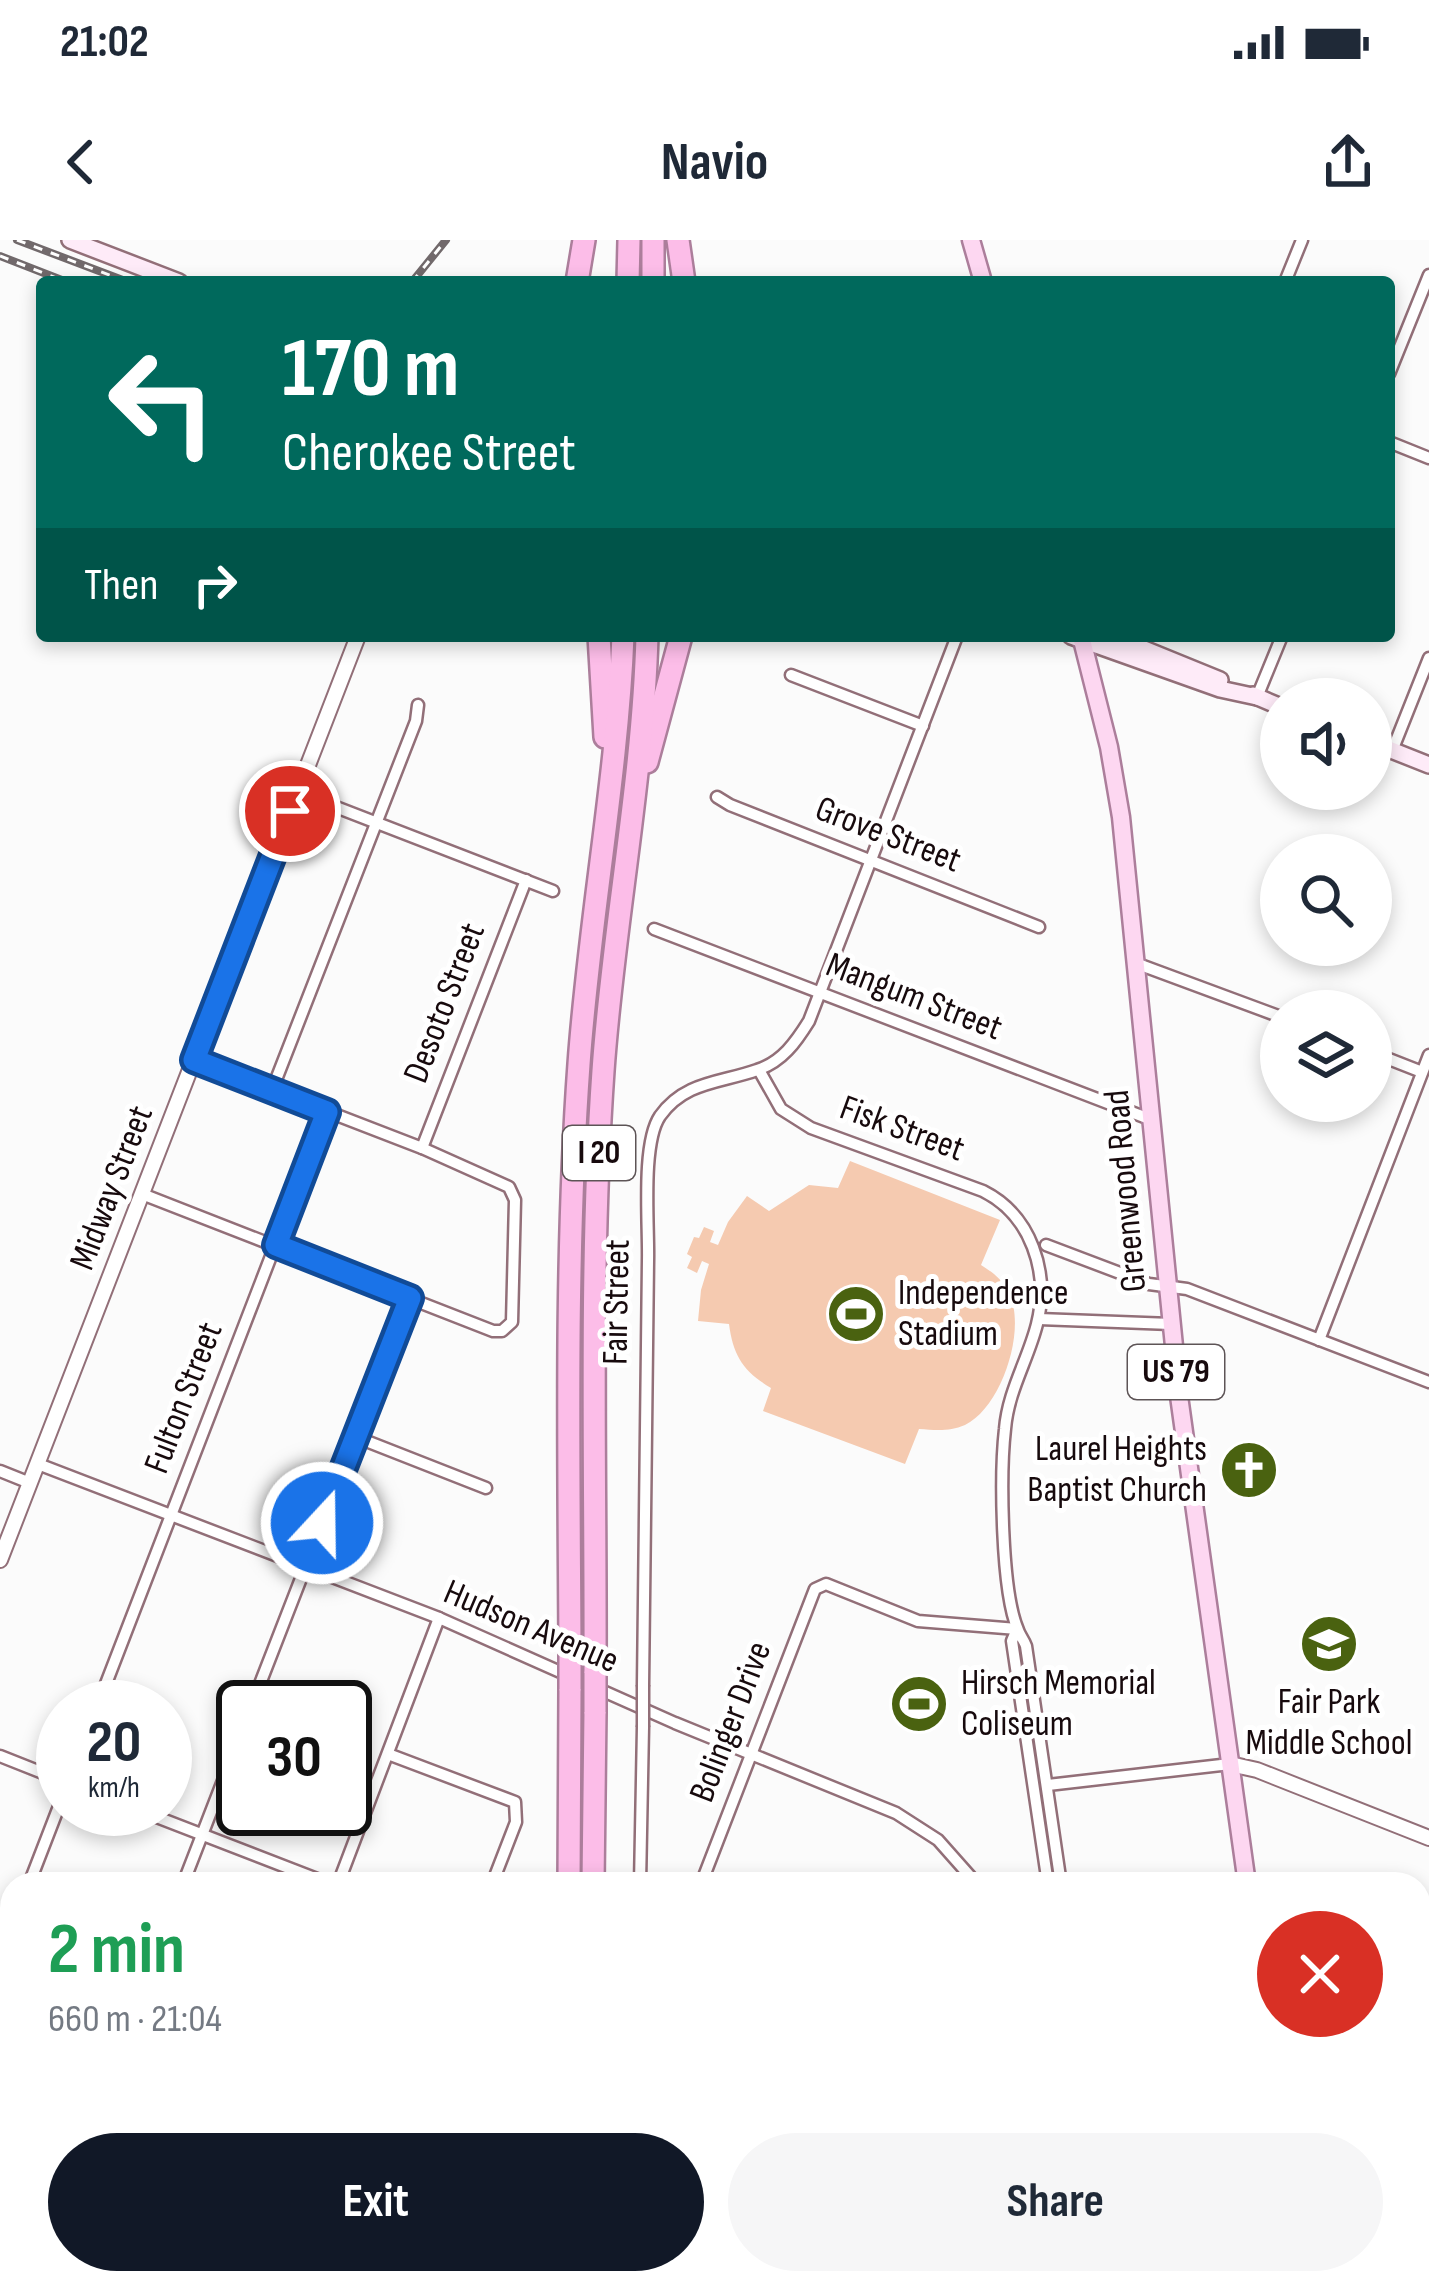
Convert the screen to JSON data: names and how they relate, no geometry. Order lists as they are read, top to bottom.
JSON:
{
  "streets": {
    "highway": ["I 20"],
    "main road": ["Greenwood Road", "US 79"],
    "street": [
      "Grove Street",
      "Mangum Street",
      "Desoto Street",
      "Fisk Street",
      "Midway Street",
      "Fair Street",
      "Fulton Street",
      "Hudson Avenue",
      "Bolinger Drive"
    ]
  },
  "crossings": [
    ["Grove Street", "Fair Street"],
    ["Mangum Street", "Greenwood Road"],
    ["Mangum Street", "Fair Street"],
    ["Fisk Street", "Fair Street"],
    ["Midway Street", "Hudson Avenue"],
    ["Fair Street", "Bolinger Drive"],
    ["Fulton Street", "Hudson Avenue"],
    ["Hudson Avenue", "Bolinger Drive"]
  ],
  "places": {
    "sports": ["Independence Stadium", "Hirsch Memorial Coliseum"],
    "church": ["Laurel Heights Baptist Church"],
    "school or university": ["Fair Park Middle School"]
  },
  "page": {
    "status": "21:02",
    "header": "Navio",
    "turn": ["170 m", "Cherokee Street"],
    "then": "Then",
    "speed": "20 km/h",
    "limit": "30",
    "heading": ["2 min", "660 m · 21:04"],
    "buttons": ["Exit", "Share"]
  }
}
